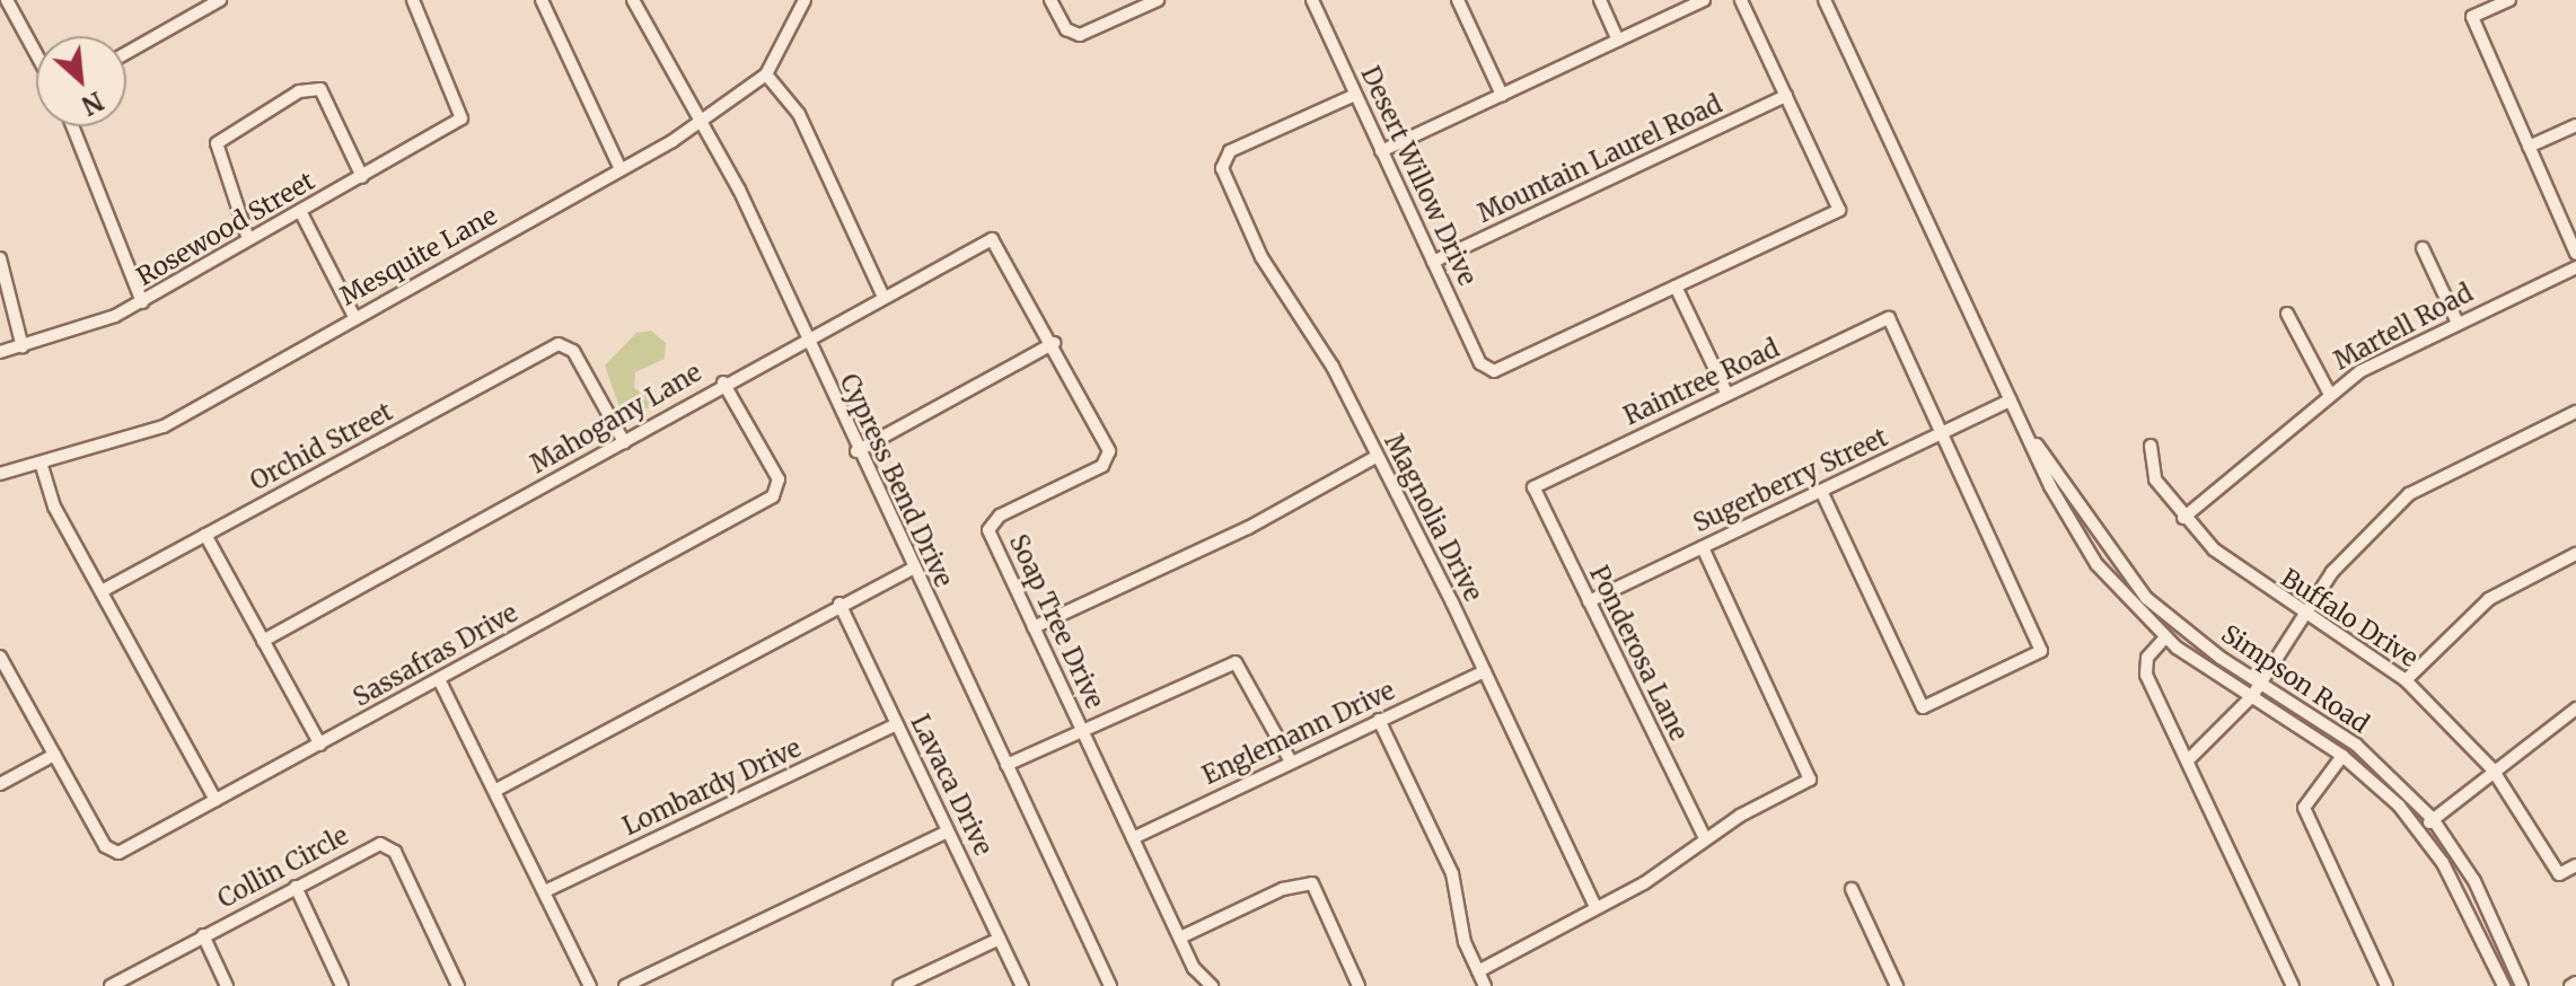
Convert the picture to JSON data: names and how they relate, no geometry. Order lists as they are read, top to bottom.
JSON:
{
  "streets": {
    "street": [
      "Mountain Laurel Road",
      "Desert Willow Drive",
      "Rosewood Street",
      "Mesquite Lane",
      "Martell Road",
      "Raintree Road",
      "Mahogany Lane",
      "Orchid Street",
      "Cypress Bend Drive",
      "Sugerberry Street",
      "Magnolia Drive",
      "Buffalo Drive",
      "Soap Tree Drive",
      "Ponderosa Lane",
      "Sassafras Drive",
      "Simpson Road",
      "Englemann Drive",
      "Lavaca Drive",
      "Lombardy Drive",
      "Collin Circle"
    ]
  },
  "crossings": [
    ["Mountain Laurel Road", "Desert Willow Drive"],
    ["Desert Willow Drive", "Magnolia Drive"],
    ["Mesquite Lane", "Cypress Bend Drive"],
    ["Martell Road", "Buffalo Drive"],
    ["Raintree Road", "Sugerberry Street"],
    ["Raintree Road", "Ponderosa Lane"],
    ["Mahogany Lane", "Orchid Street"],
    ["Mahogany Lane", "Cypress Bend Drive"],
    ["Mahogany Lane", "Soap Tree Drive"],
    ["Mahogany Lane", "Sassafras Drive"],
    ["Sugerberry Street", "Ponderosa Lane"],
    ["Sugerberry Street", "Simpson Road"],
    ["Magnolia Drive", "Englemann Drive"],
    ["Soap Tree Drive", "Englemann Drive"],
    ["Lavaca Drive", "Lombardy Drive"]
  ],
  "north": "bottom right"
}
